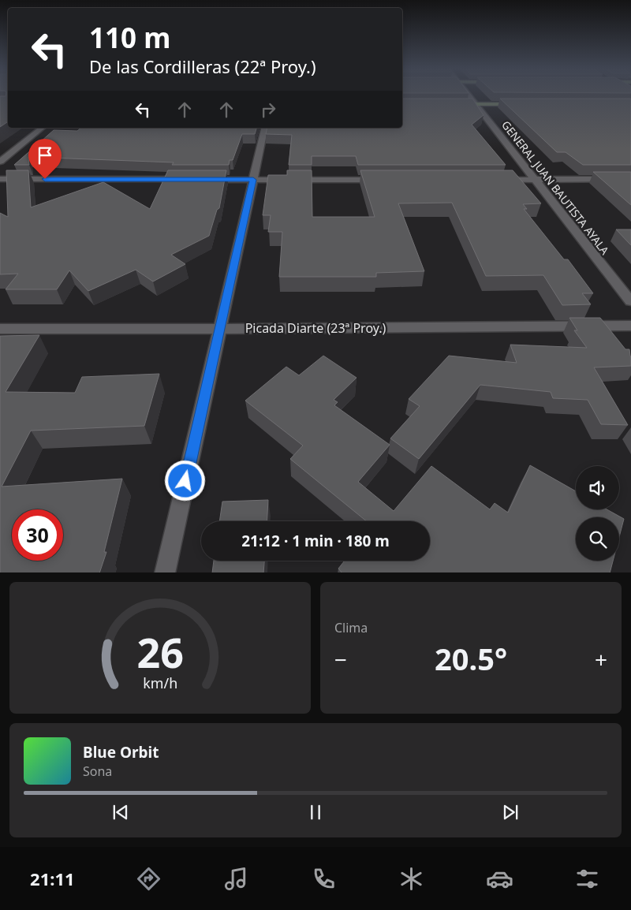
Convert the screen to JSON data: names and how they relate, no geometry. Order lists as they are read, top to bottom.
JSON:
{
  "streets": {
    "street": ["GENERAL JUAN BAUTISTA AYALA", "Picada Diarte (23ª Proy.)"]
  },
  "page": {
    "turn": ["110 m", "De las Cordilleras (22ª Proy.)"],
    "limit": "30",
    "trip": "21:12 · 1 min · 180 m",
    "tile": "Clima",
    "heat": ["−", "20.5°", "+"],
    "song": ["Blue Orbit", "Sona"],
    "tabs": "21:11",
    "gauge": ["26", "km/h"]
  }
}
